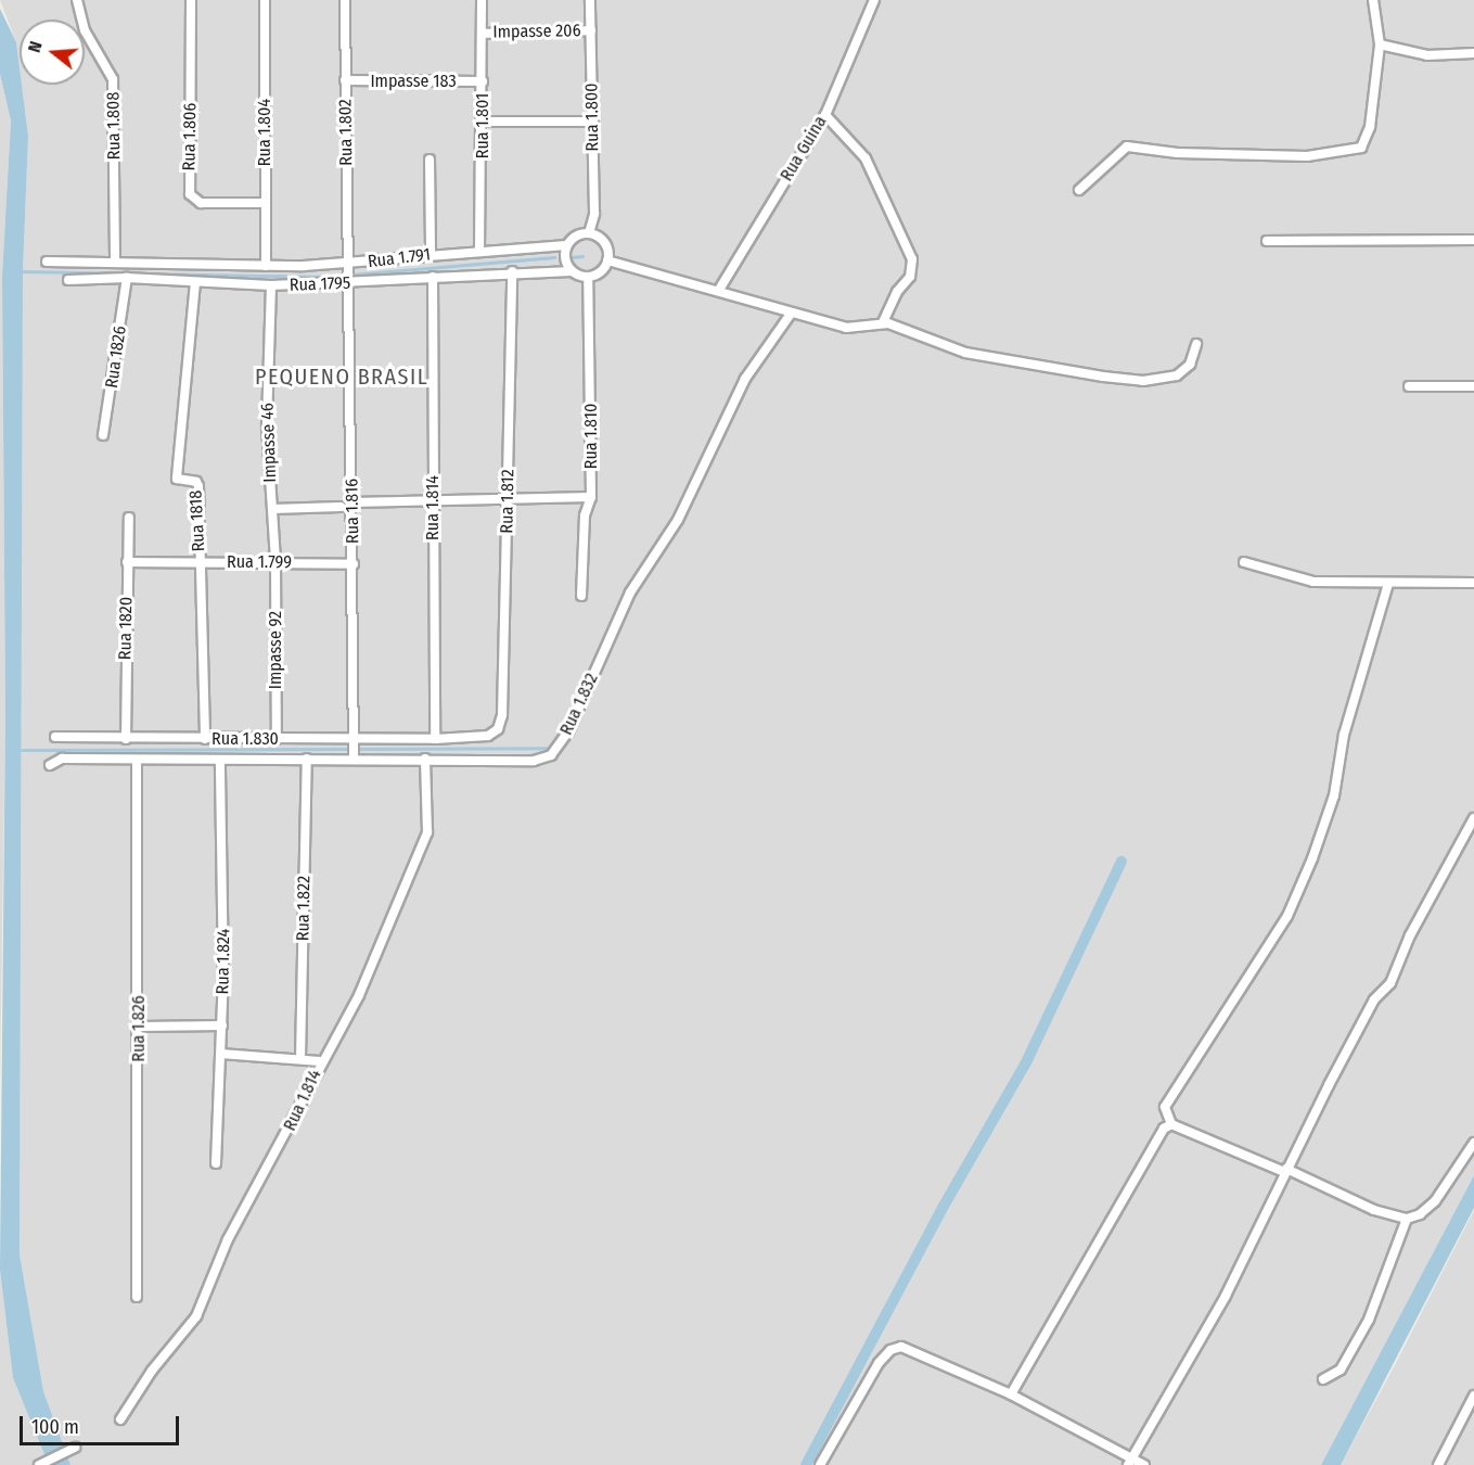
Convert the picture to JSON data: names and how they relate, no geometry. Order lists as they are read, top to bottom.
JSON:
{
  "streets": {
    "street": [
      "Impasse 206",
      "Impasse 183",
      "Rua 1.800",
      "Rua 1.808",
      "Rua 1.801",
      "Rua 1.804",
      "Rua 1.802",
      "Rua 1.806",
      "Rua Guina",
      "Rua 1.791",
      "Rua 1795",
      "Rua 1826",
      "Rua 1.810",
      "Impasse 46",
      "Rua 1.812",
      "Rua 1.814",
      "Rua 1.816",
      "Rua 1818",
      "Rua 1.799",
      "Rua 1820",
      "Impasse 92",
      "Rua 1.832",
      "Rua 1.830",
      "Rua 1.822",
      "Rua 1.824",
      "Rua 1.826"
    ]
  },
  "crossings": [
    ["Impasse 206", "Rua 1.800"],
    ["Impasse 206", "Rua 1.801"],
    ["Impasse 183", "Rua 1.801"],
    ["Impasse 183", "Rua 1.802"],
    ["Rua 1.800", "Rua 1.791"],
    ["Rua 1.800", "Rua 1795"],
    ["Rua 1.800", "Rua 1.810"],
    ["Rua 1.808", "Rua 1.791"],
    ["Rua 1.801", "Rua 1.791"],
    ["Rua 1.804", "Rua 1.806"],
    ["Rua 1.804", "Rua 1.791"],
    ["Rua 1.802", "Rua 1.791"],
    ["Rua 1.802", "Rua 1795"],
    ["Rua 1.802", "Rua 1.816"],
    ["Rua 1.791", "Rua 1795"],
    ["Rua 1.791", "Rua 1.810"],
    ["Rua 1795", "Rua 1826"],
    ["Rua 1795", "Rua 1.810"],
    ["Rua 1795", "Impasse 46"],
    ["Rua 1795", "Rua 1.812"],
    ["Rua 1795", "Rua 1.814"],
    ["Rua 1795", "Rua 1.816"],
    ["Rua 1795", "Rua 1818"],
    ["Impasse 46", "Rua 1.799"],
    ["Impasse 46", "Impasse 92"],
    ["Rua 1.812", "Rua 1.830"],
    ["Rua 1.814", "Rua 1.832"],
    ["Rua 1.814", "Rua 1.830"],
    ["Rua 1.816", "Rua 1.799"],
    ["Rua 1.816", "Rua 1.832"],
    ["Rua 1.816", "Rua 1.830"],
    ["Rua 1818", "Rua 1.799"],
    ["Rua 1818", "Rua 1.830"],
    ["Rua 1.799", "Rua 1820"],
    ["Rua 1.799", "Impasse 92"],
    ["Rua 1820", "Rua 1.830"],
    ["Impasse 92", "Rua 1.830"],
    ["Rua 1.832", "Rua 1.822"],
    ["Rua 1.832", "Rua 1.824"],
    ["Rua 1.832", "Rua 1.826"]
  ],
  "districts": ["PEQUENO BRASIL"],
  "scale_bar": "100 m",
  "north": "left"
}
